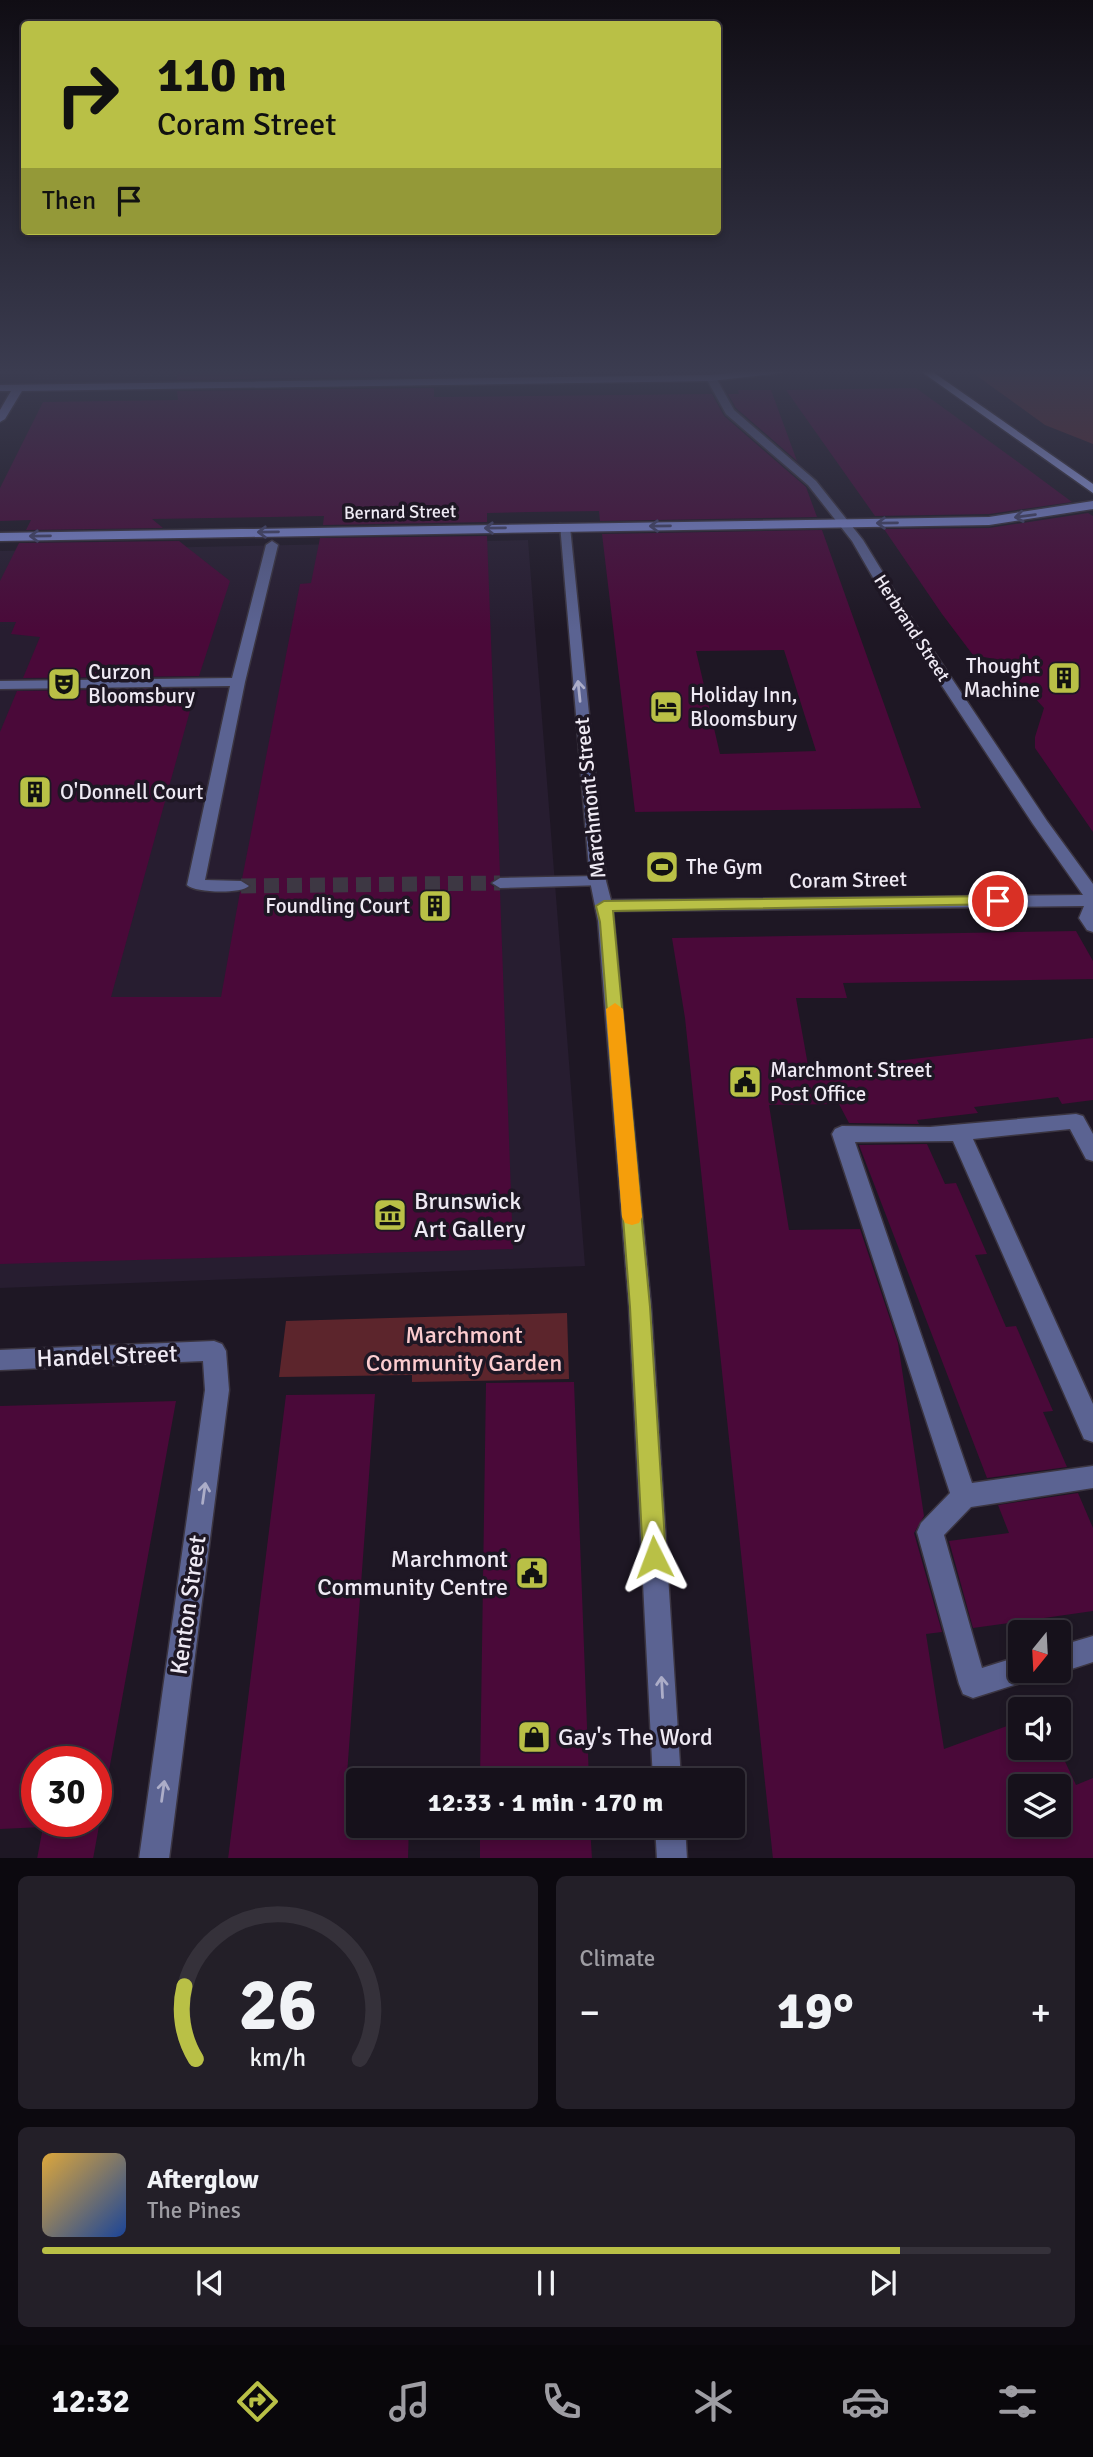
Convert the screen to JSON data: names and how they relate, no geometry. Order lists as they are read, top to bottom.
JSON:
{
  "streets": {
    "main road": ["Bernard Street"],
    "street": [
      "Herbrand Street",
      "Marchmont Street",
      "Coram Street",
      "Handel Street",
      "Kenton Street"
    ]
  },
  "crossings": [
    ["Bernard Street", "Herbrand Street"],
    ["Bernard Street", "Marchmont Street"],
    ["Herbrand Street", "Coram Street"],
    ["Marchmont Street", "Coram Street"],
    ["Handel Street", "Kenton Street"]
  ],
  "one_way": ["Bernard Street", "Marchmont Street", "Kenton Street"],
  "parks": ["Marchmont Community Garden"],
  "places": {
    "building": ["Thought Machine", "O'Donnell Court", "Foundling Court"],
    "theatre": ["Curzon Bloomsbury"],
    "hotel": ["Holiday Inn, Bloomsbury"],
    "sports": ["The Gym"],
    "public building": ["Marchmont Street Post Office", "Marchmont Community Centre"],
    "museum": ["Brunswick Art Gallery"],
    "shop": ["Gay's The Word"]
  },
  "north": "bottom",
  "page": {
    "turn": ["110 m", "Coram Street"],
    "then": "Then",
    "limit": "30",
    "trip": "12:33 · 1 min · 170 m",
    "tile": "Climate",
    "heat": ["−", "19°", "+"],
    "song": ["Afterglow", "The Pines"],
    "tabs": "12:32",
    "gauge": ["26", "km/h"]
  }
}
